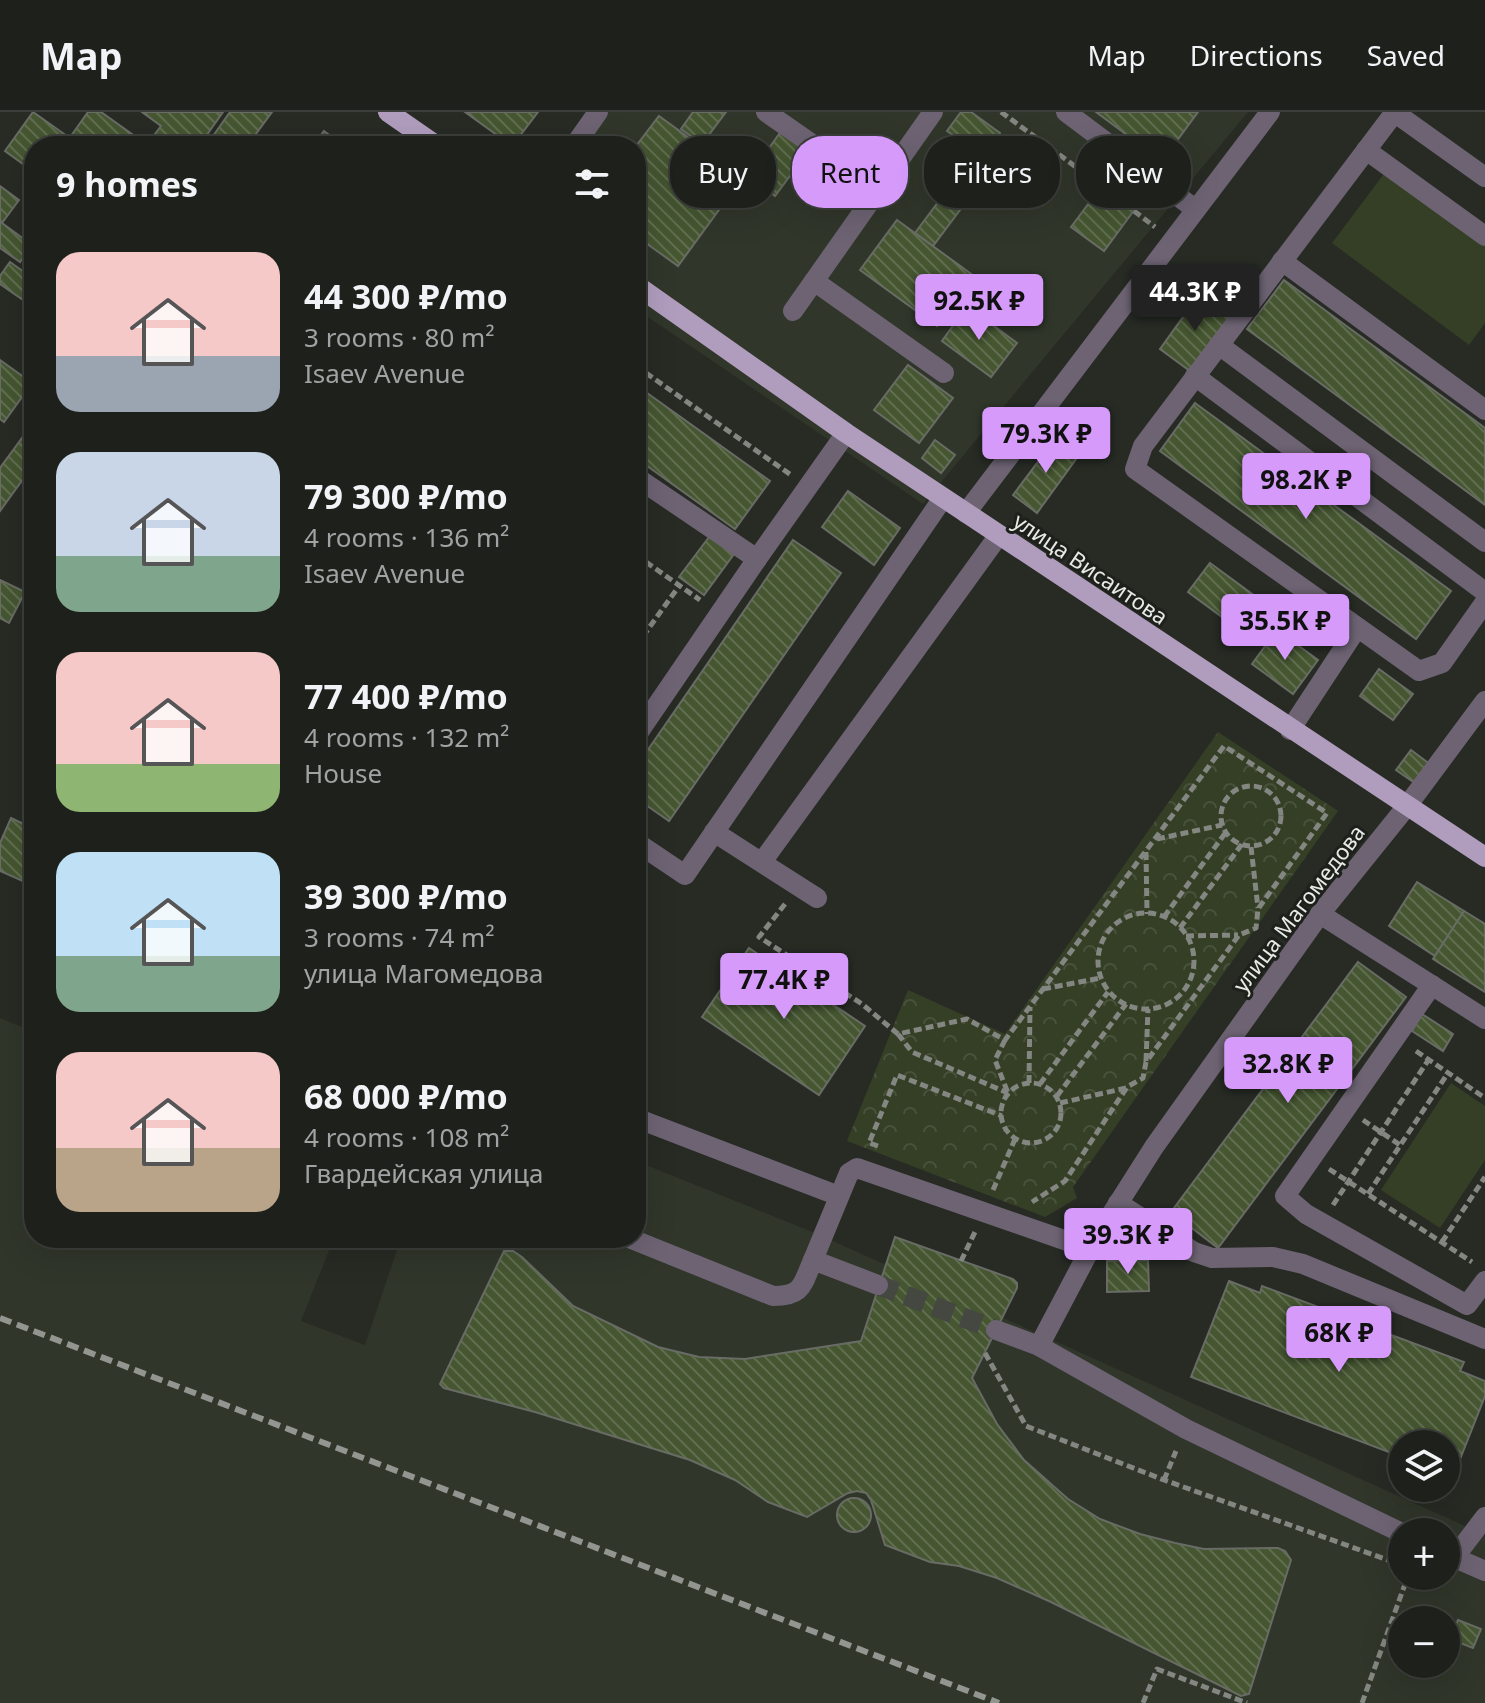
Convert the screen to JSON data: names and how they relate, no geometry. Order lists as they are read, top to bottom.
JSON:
{
  "streets": {
    "main road": ["улица Висаитова"],
    "street": ["улица Магомедова"]
  },
  "crossings": [
    ["улица Висаитова", "улица Магомедова"]
  ],
  "page": {
    "header": "Map",
    "nav": ["Map", "Directions", "Saved"],
    "chip": [
      "Buy",
      "Rent",
      "Filters",
      "New"
    ],
    "heading": "9 homes",
    "list": [
      {
        "name": "44 300 ₽/mo",
        "note": "3 rooms · 80 m² · Isaev Avenue"
      },
      {
        "name": "79 300 ₽/mo",
        "note": "4 rooms · 136 m² · Isaev Avenue"
      },
      {
        "name": "77 400 ₽/mo",
        "note": "4 rooms · 132 m² · House"
      },
      {
        "name": "39 300 ₽/mo",
        "note": "3 rooms · 74 m² · улица Магомедова"
      },
      {
        "name": "68 000 ₽/mo",
        "note": "4 rooms · 108 m² · Гвардейская улица"
      }
    ],
    "price": [
      "44.3K ₽",
      "92.5K ₽",
      "79.3K ₽",
      "98.2K ₽",
      "35.5K ₽",
      "77.4K ₽",
      "32.8K ₽",
      "39.3K ₽",
      "68K ₽"
    ],
    "map_buttons": ["+", "−"]
  }
}
